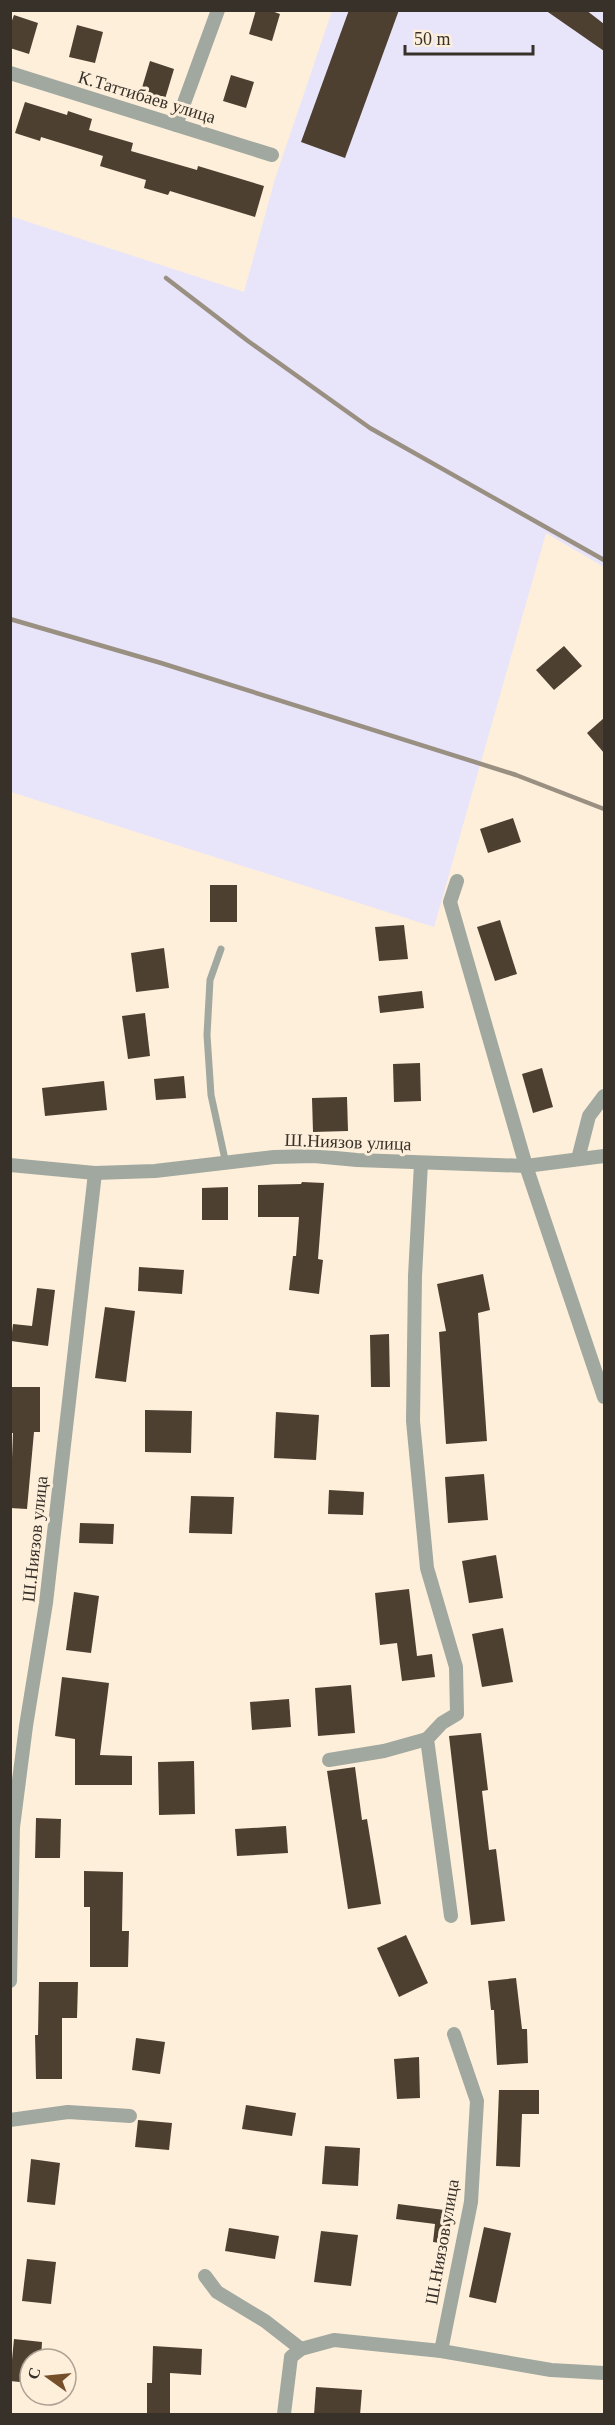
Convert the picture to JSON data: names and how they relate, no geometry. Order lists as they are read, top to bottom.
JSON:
{
  "streets": {
    "street": ["К.Таттибаев улица", "Ш.Ниязов улица"]
  },
  "scale_bar": "50 m",
  "north": "left"
}
